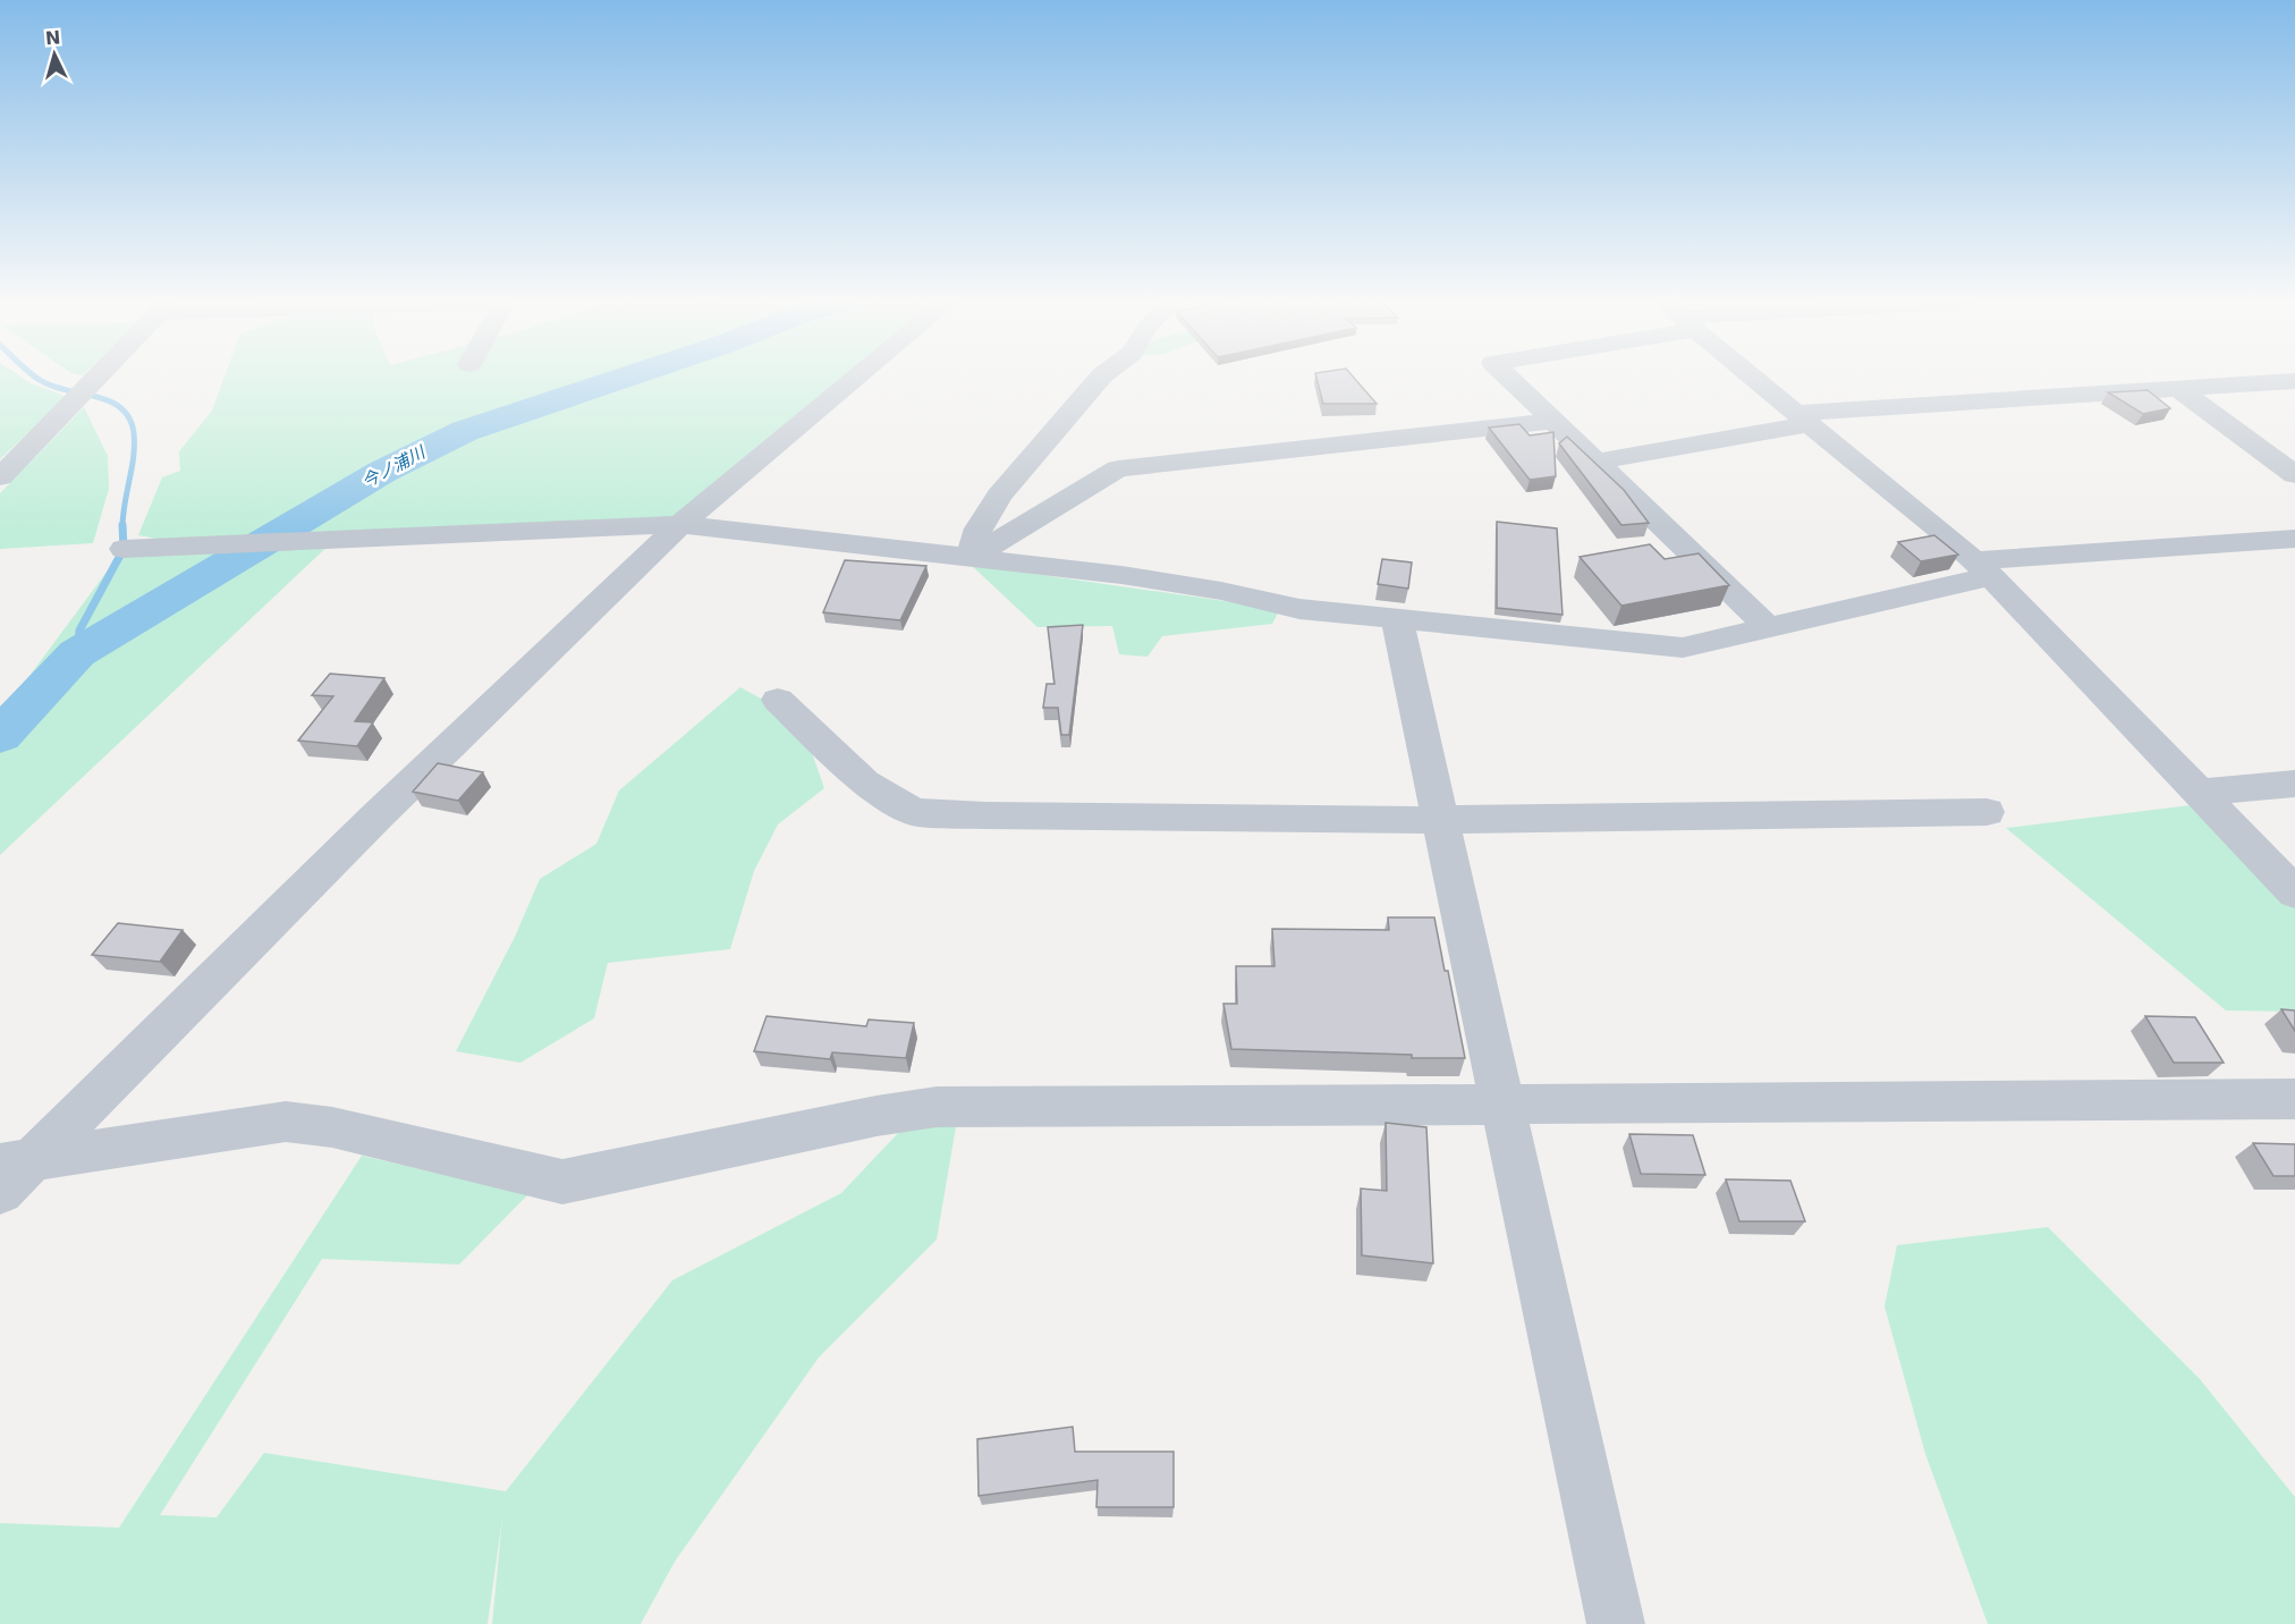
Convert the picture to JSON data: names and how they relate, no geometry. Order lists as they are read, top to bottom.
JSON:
{
  "water": ["今ノ浦川"],
  "north": "top"
}
